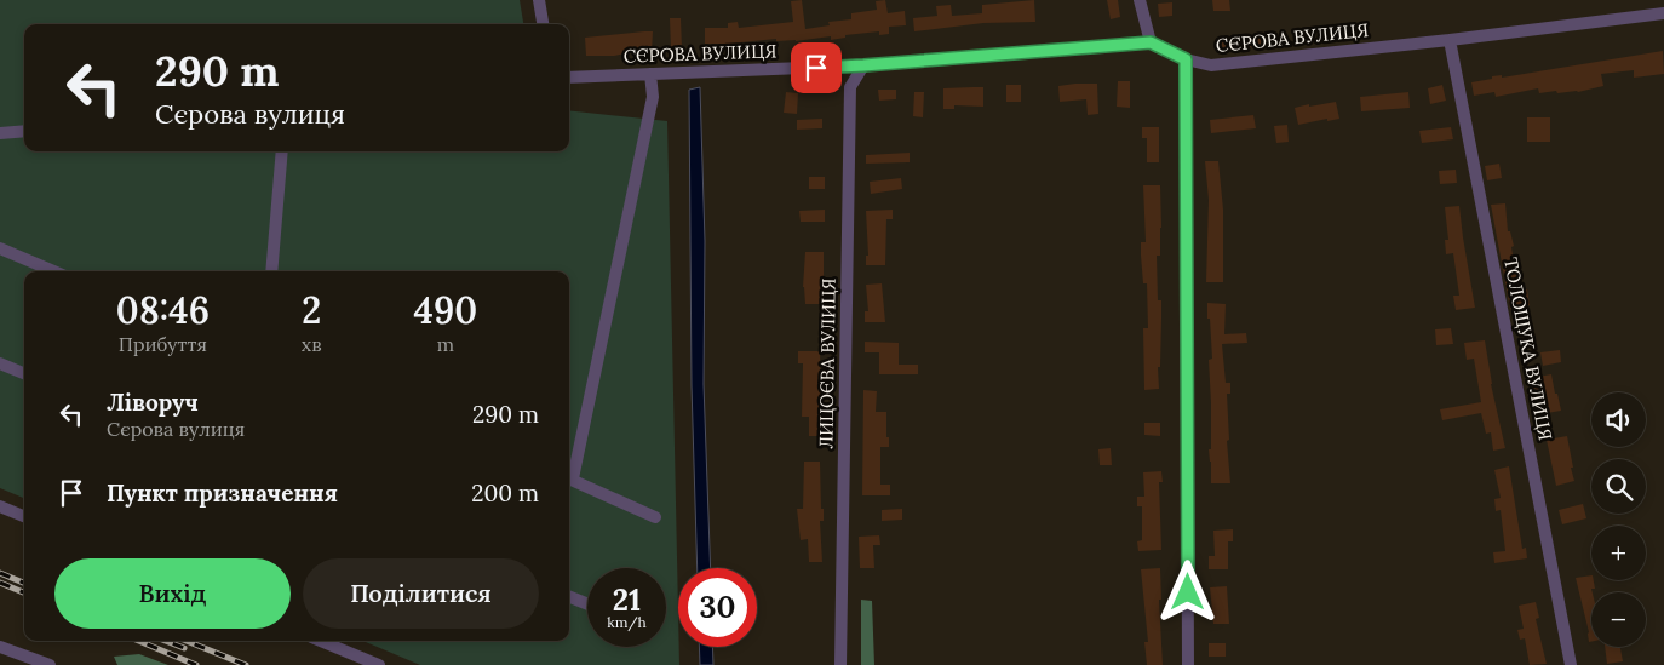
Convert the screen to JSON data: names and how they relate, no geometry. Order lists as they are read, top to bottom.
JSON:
{
  "streets": {
    "street": ["СЄРОВА ВУЛИЦЯ", "ТОЛОЩУКА ВУЛИЦЯ", "ЛИЦОЄВА ВУЛИЦЯ"]
  },
  "crossings": [
    ["СЄРОВА ВУЛИЦЯ", "ТОЛОЩУКА ВУЛИЦЯ"],
    ["СЄРОВА ВУЛИЦЯ", "ЛИЦОЄВА ВУЛИЦЯ"]
  ],
  "page": {
    "turn": ["290 m", "Сєрова вулиця"],
    "eta": [
      "08:46",
      "Прибуття",
      "2",
      "хв",
      "490",
      "m"
    ],
    "list": [
      {
        "name": "Ліворуч",
        "note": "Сєрова вулиця",
        "value": "290 m"
      },
      {
        "name": "Пункт призначення",
        "value": "200 m"
      }
    ],
    "map_buttons": ["+", "−"],
    "buttons": ["Вихід", "Поділитися"],
    "speed": "21 km/h",
    "limit": "30"
  }
}
